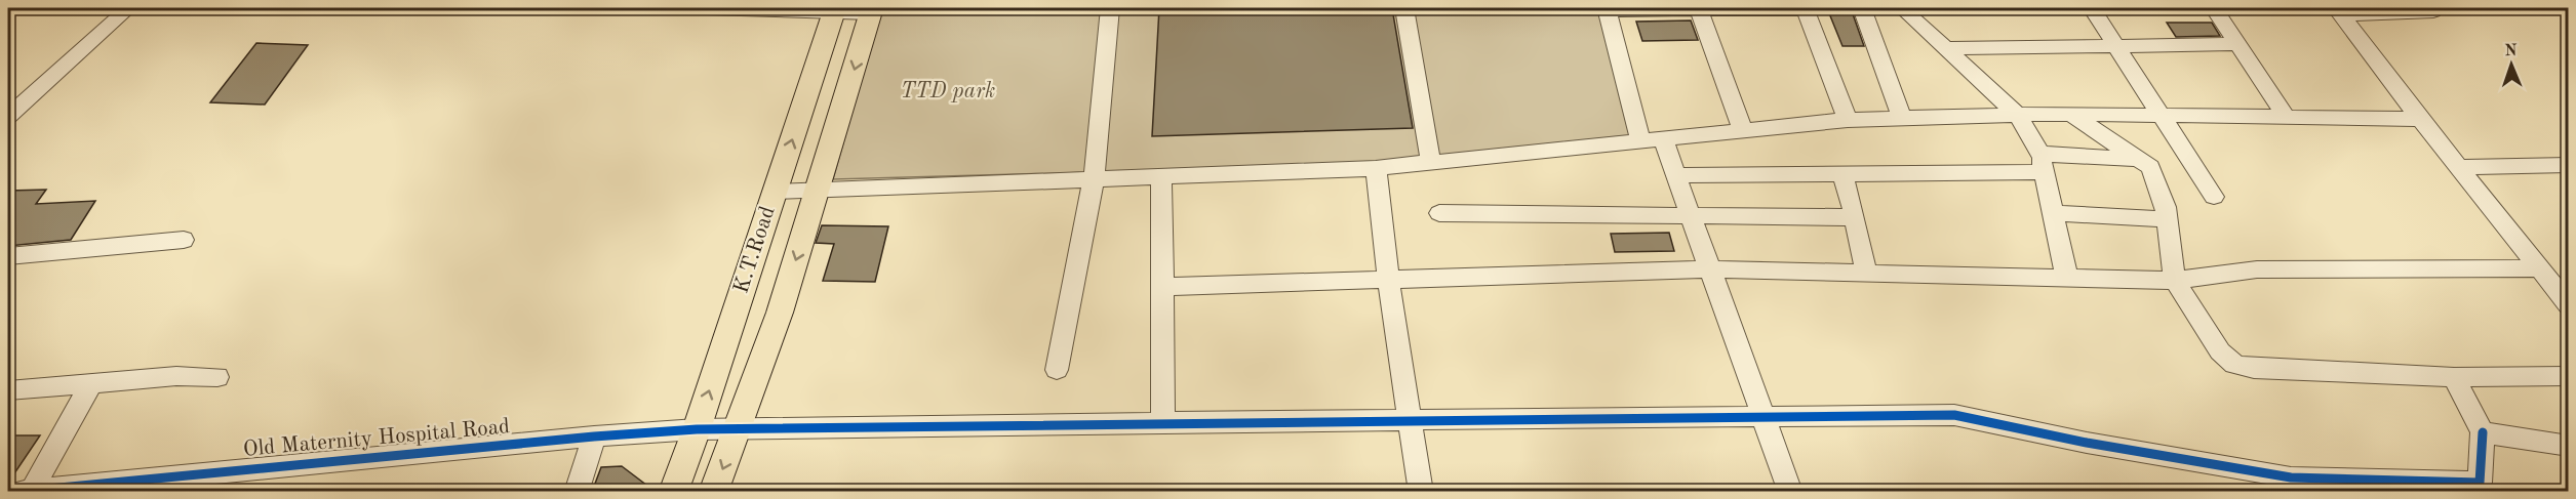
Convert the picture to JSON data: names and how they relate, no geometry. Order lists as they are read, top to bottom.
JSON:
{
  "streets": {
    "main road": ["K.T.Road"],
    "street": ["Old Maternity Hospital Road"]
  },
  "crossings": [
    ["K.T.Road", "Old Maternity Hospital Road"]
  ],
  "parks": ["TTD park"],
  "north": "top"
}
